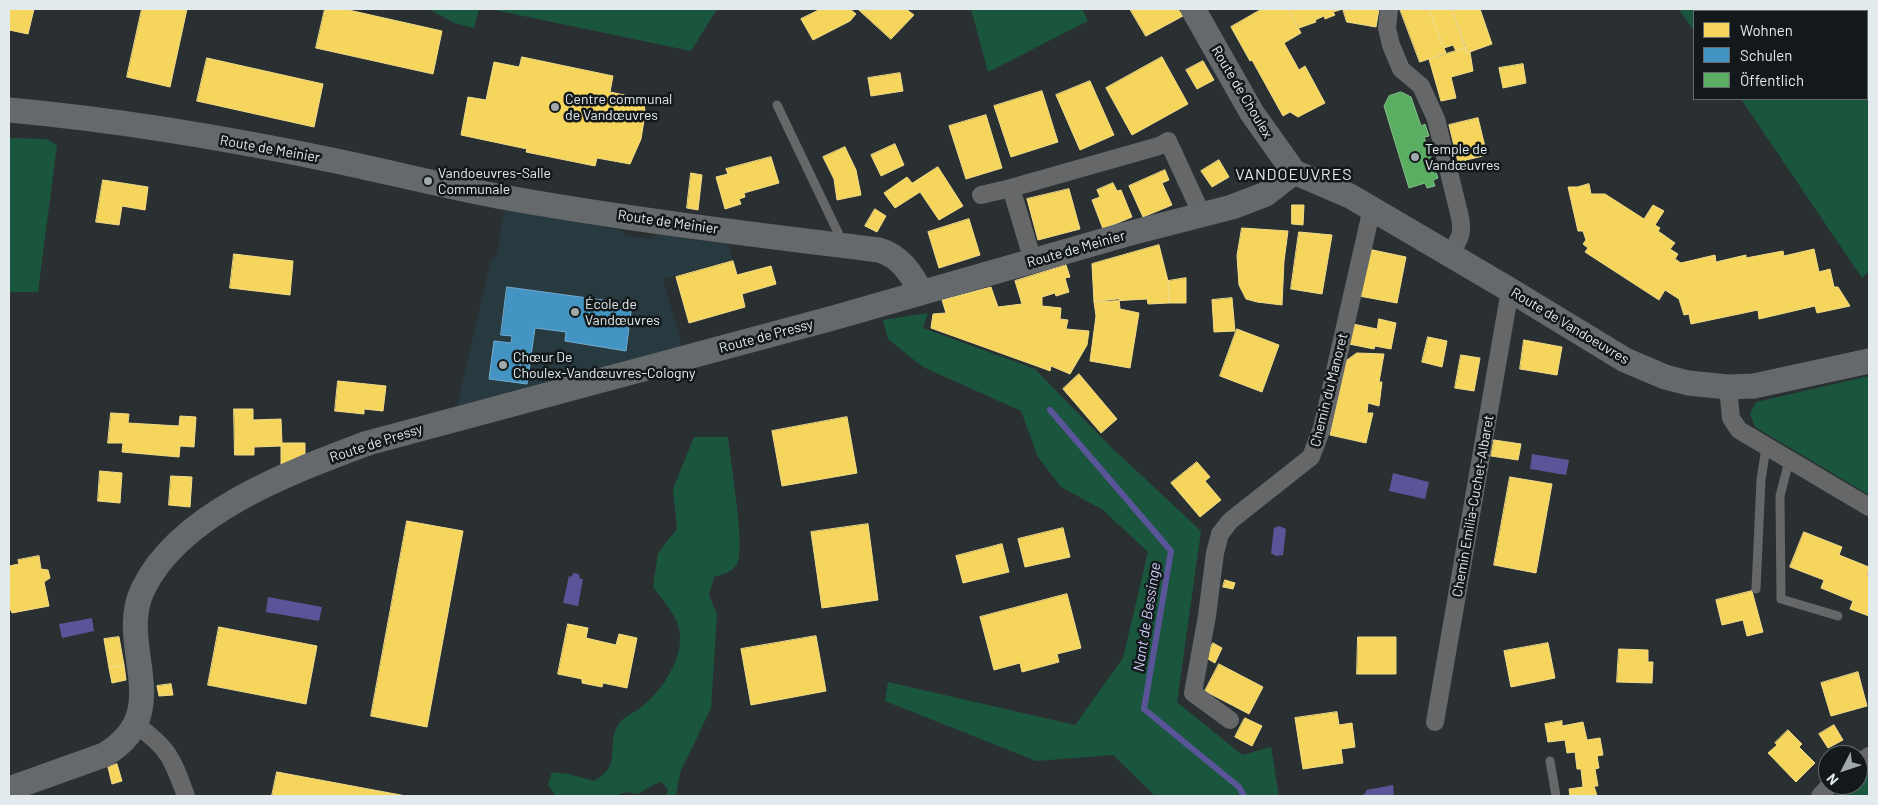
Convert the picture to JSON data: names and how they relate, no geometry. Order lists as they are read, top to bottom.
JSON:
{
  "streets": {
    "street": [
      "Route de Choulex",
      "Route de Meinier",
      "Route de Vandoeuvres",
      "Route de Pressy",
      "Chemin du Manoret",
      "Chemin Emilia-Cuchet-Albaret"
    ]
  },
  "crossings": [
    ["Route de Choulex", "Route de Meinier"],
    ["Route de Choulex", "Route de Vandoeuvres"],
    ["Route de Meinier", "Route de Vandoeuvres"],
    ["Route de Meinier", "Route de Pressy"],
    ["Route de Vandoeuvres", "Chemin du Manoret"],
    ["Route de Vandoeuvres", "Chemin Emilia-Cuchet-Albaret"]
  ],
  "districts": ["VANDOEUVRES"],
  "water": ["Nant de Bessinge"],
  "places": [
    "Centre communal de Vandœuvres",
    "Temple de Vandœuvres",
    "Vandoeuvres-Salle Communale",
    "École de Vandœuvres",
    "Chœur De Choulex-Vandœuvres-Cologny"
  ],
  "legend": ["Wohnen", "Schulen", "Öffentlich"],
  "north": "bottom left"
}
